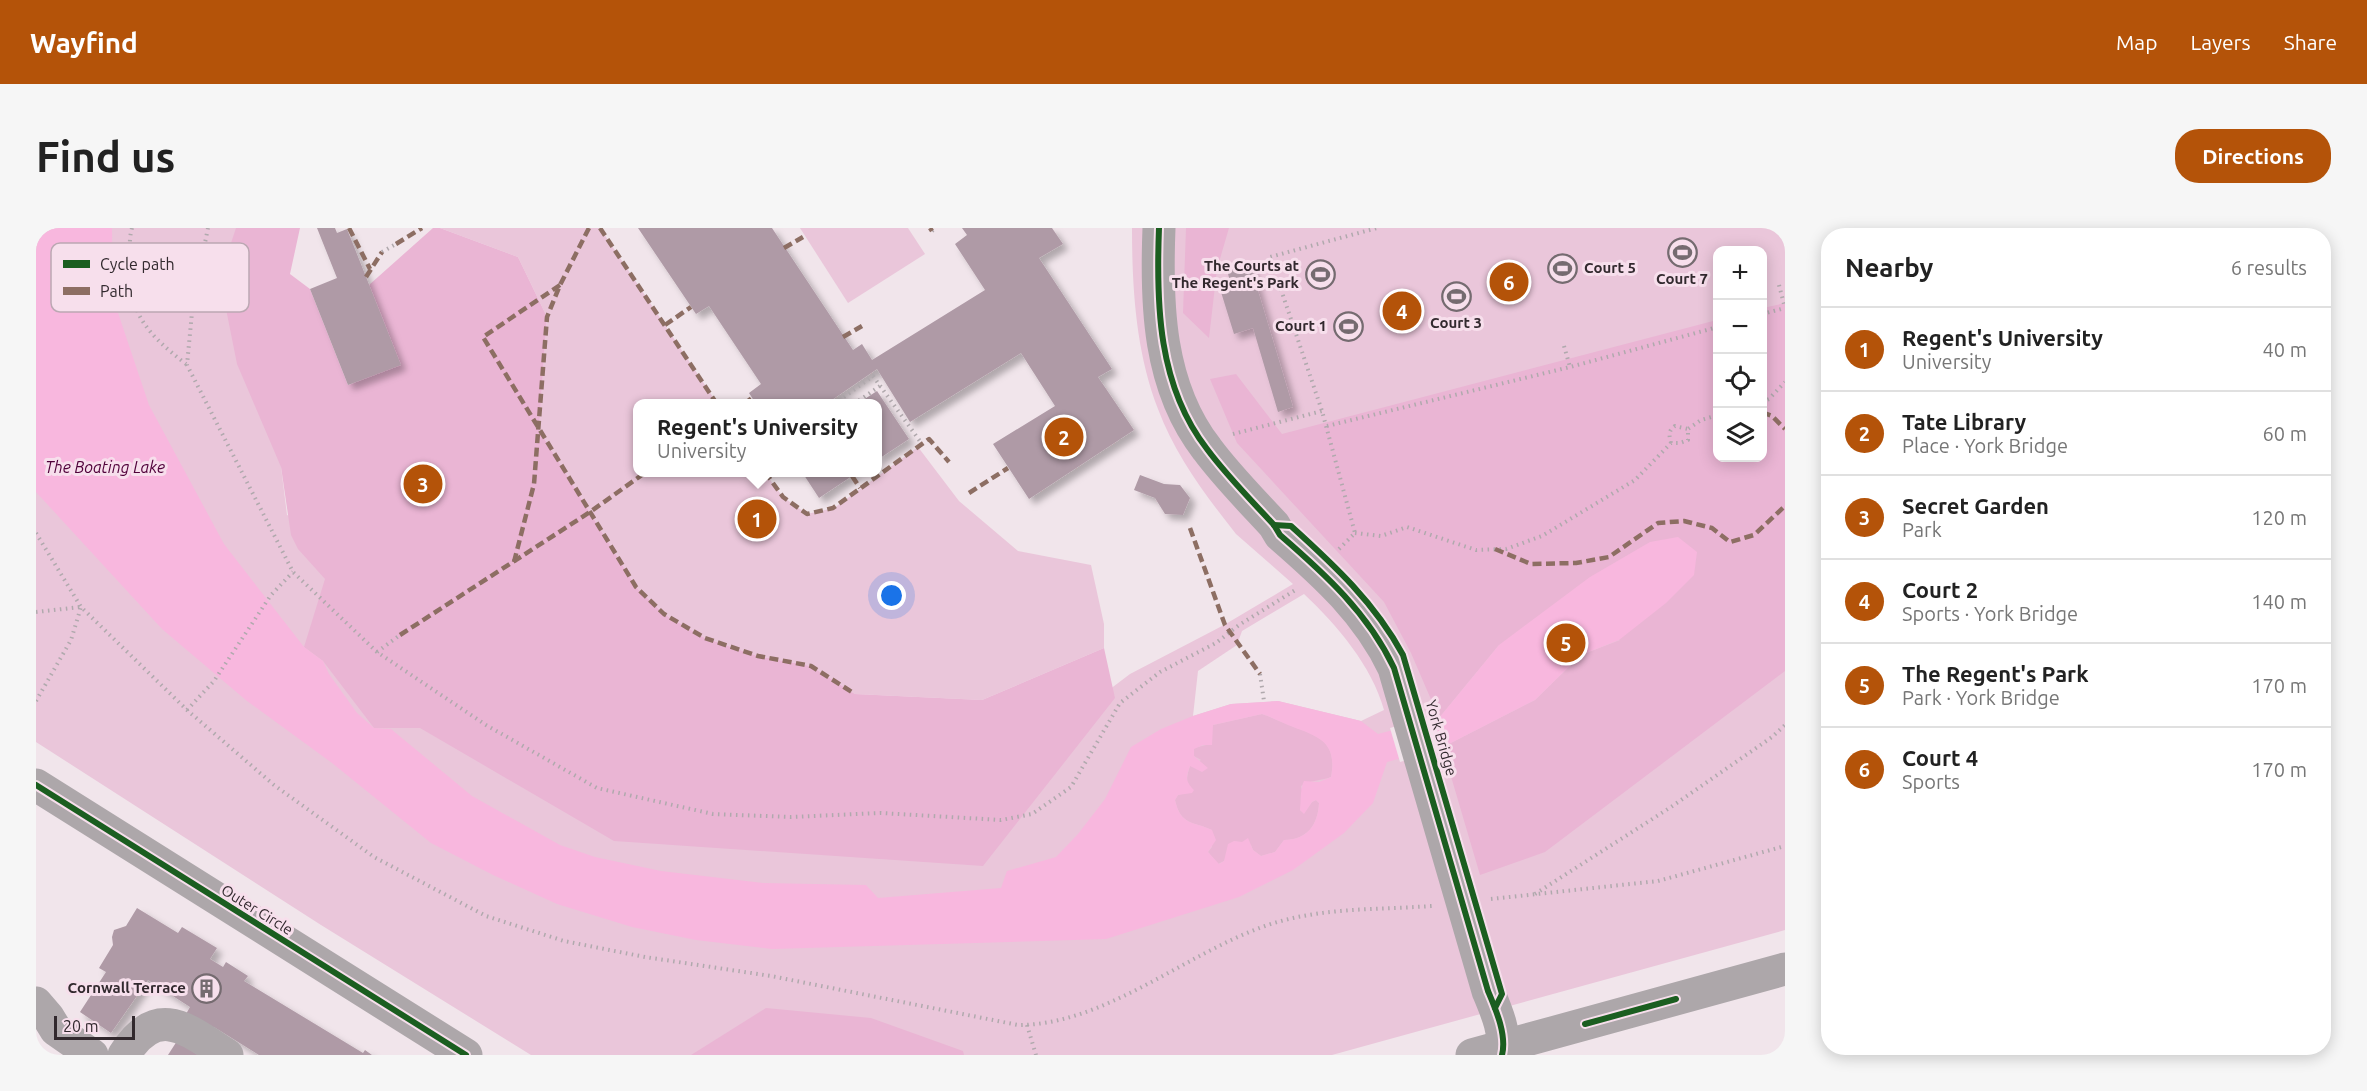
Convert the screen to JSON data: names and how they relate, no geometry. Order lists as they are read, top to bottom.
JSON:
{
  "streets": {
    "street": ["York Bridge", "Outer Circle"]
  },
  "water": ["The Boating Lake"],
  "places": {
    "sports": [
      "Court 7",
      "Court 5",
      "The Courts at The Regent's Park",
      "Court 3",
      "Court 1"
    ],
    "building": ["Cornwall Terrace"]
  },
  "legend": ["Cycle path", "Path"],
  "scale_bar": "20 m",
  "page": {
    "header": "Wayfind",
    "nav": ["Map", "Layers", "Share"],
    "buttons": "Directions",
    "title": "Find us",
    "heading": ["Nearby", "6 results"],
    "map_buttons": ["+", "−"],
    "pins": [
      "6",
      "4",
      "2",
      "3",
      "1",
      "5"
    ],
    "list": [
      {
        "mark": "1",
        "name": "Regent's University",
        "note": "University",
        "value": "40 m"
      },
      {
        "mark": "2",
        "name": "Tate Library",
        "note": "Place · York Bridge",
        "value": "60 m"
      },
      {
        "mark": "3",
        "name": "Secret Garden",
        "note": "Park",
        "value": "120 m"
      },
      {
        "mark": "4",
        "name": "Court 2",
        "note": "Sports · York Bridge",
        "value": "140 m"
      },
      {
        "mark": "5",
        "name": "The Regent's Park",
        "note": "Park · York Bridge",
        "value": "170 m"
      },
      {
        "mark": "6",
        "name": "Court 4",
        "note": "Sports",
        "value": "170 m"
      }
    ],
    "popup": ["Regent's University", "University"],
    "scale": "20 m"
  }
}
